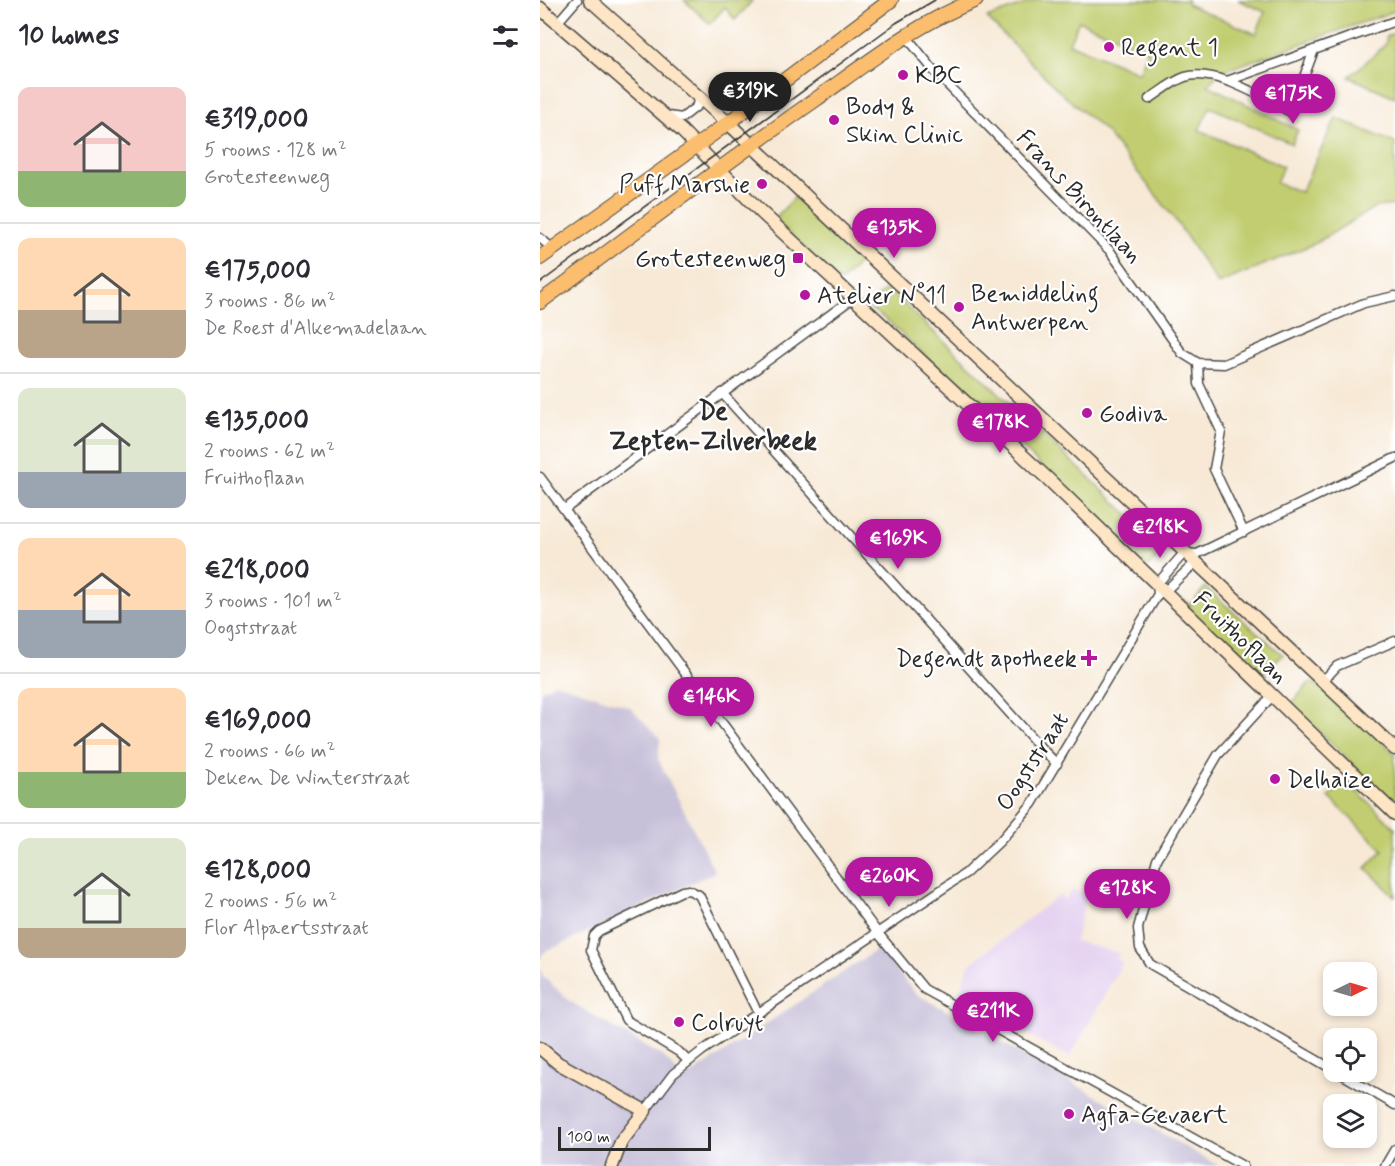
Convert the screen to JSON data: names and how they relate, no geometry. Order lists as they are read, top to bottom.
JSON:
{
  "streets": {
    "street": ["Frans Birontlaan", "Fruithoflaan", "Oogststraat"]
  },
  "crossings": [
    ["Fruithoflaan", "Oogststraat"]
  ],
  "districts": ["De Zepten-Zilverbeek"],
  "places": {
    "other": [
      "Regent 1",
      "KBC",
      "Body & Skin Clinic",
      "Puff Marshie",
      "Atelier N°11",
      "Bemiddeling Antwerpen",
      "Godiva",
      "Delhaize",
      "Colruyt",
      "Agfa-Gevaert"
    ],
    "transit": ["Grotesteenweg"],
    "health": ["Degendt apotheek"]
  },
  "scale_bar": "100 m",
  "north": "right",
  "page": {
    "heading": "10 homes",
    "list": [
      {
        "name": "€319,000",
        "note": "5 rooms · 128 m² · Grotesteenweg"
      },
      {
        "name": "€175,000",
        "note": "3 rooms · 86 m² · De Roest d'Alkemadelaan"
      },
      {
        "name": "€135,000",
        "note": "2 rooms · 62 m² · Fruithoflaan"
      },
      {
        "name": "€218,000",
        "note": "3 rooms · 101 m² · Oogststraat"
      },
      {
        "name": "€169,000",
        "note": "2 rooms · 66 m² · Deken De Winterstraat"
      },
      {
        "name": "€128,000",
        "note": "2 rooms · 56 m² · Flor Alpaertsstraat"
      }
    ],
    "price": [
      "€319K",
      "€175K",
      "€135K",
      "€178K",
      "€218K",
      "€169K",
      "€146K",
      "€260K",
      "€128K",
      "€211K"
    ],
    "scale": "100 m"
  }
}
